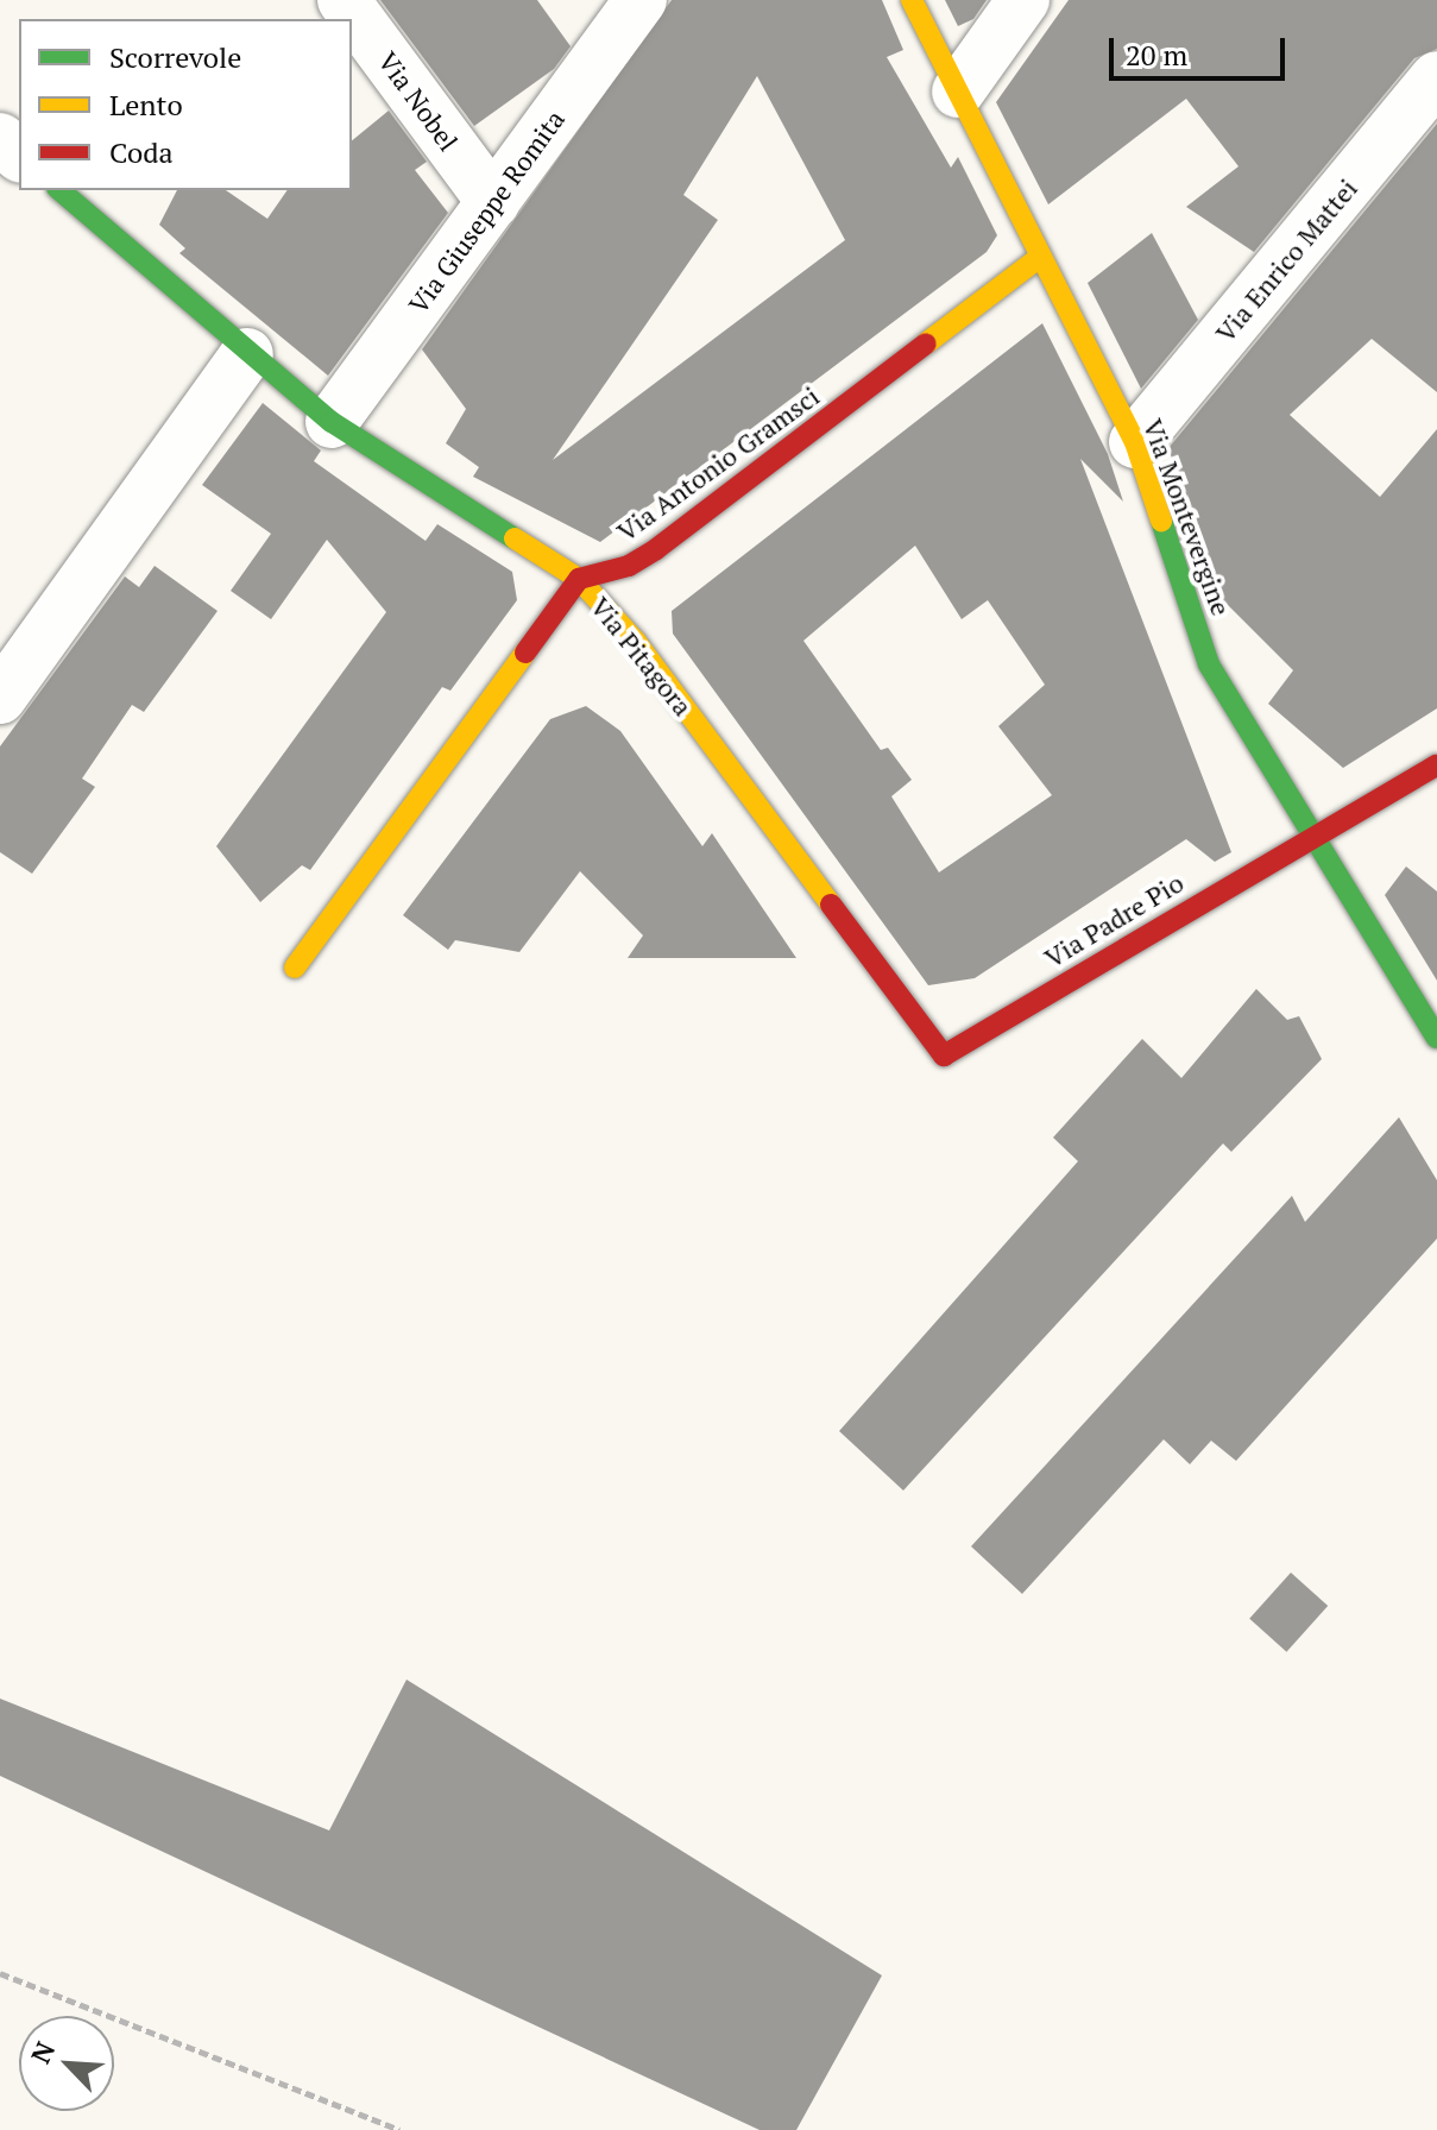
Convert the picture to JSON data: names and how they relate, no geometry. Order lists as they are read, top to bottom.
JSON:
{
  "streets": {
    "street": [
      "Via Nobel",
      "Via Giuseppe Romita",
      "Via Enrico Mattei",
      "Via Antonio Gramsci",
      "Via Montevergine",
      "Via Pitagora",
      "Via Padre Pio"
    ]
  },
  "crossings": [
    ["Via Nobel", "Via Giuseppe Romita"],
    ["Via Giuseppe Romita", "Via Pitagora"],
    ["Via Enrico Mattei", "Via Montevergine"],
    ["Via Antonio Gramsci", "Via Montevergine"],
    ["Via Antonio Gramsci", "Via Pitagora"],
    ["Via Montevergine", "Via Padre Pio"],
    ["Via Pitagora", "Via Padre Pio"]
  ],
  "legend": ["Scorrevole", "Lento", "Coda"],
  "scale_bar": "20 m",
  "north": "top left"
}
